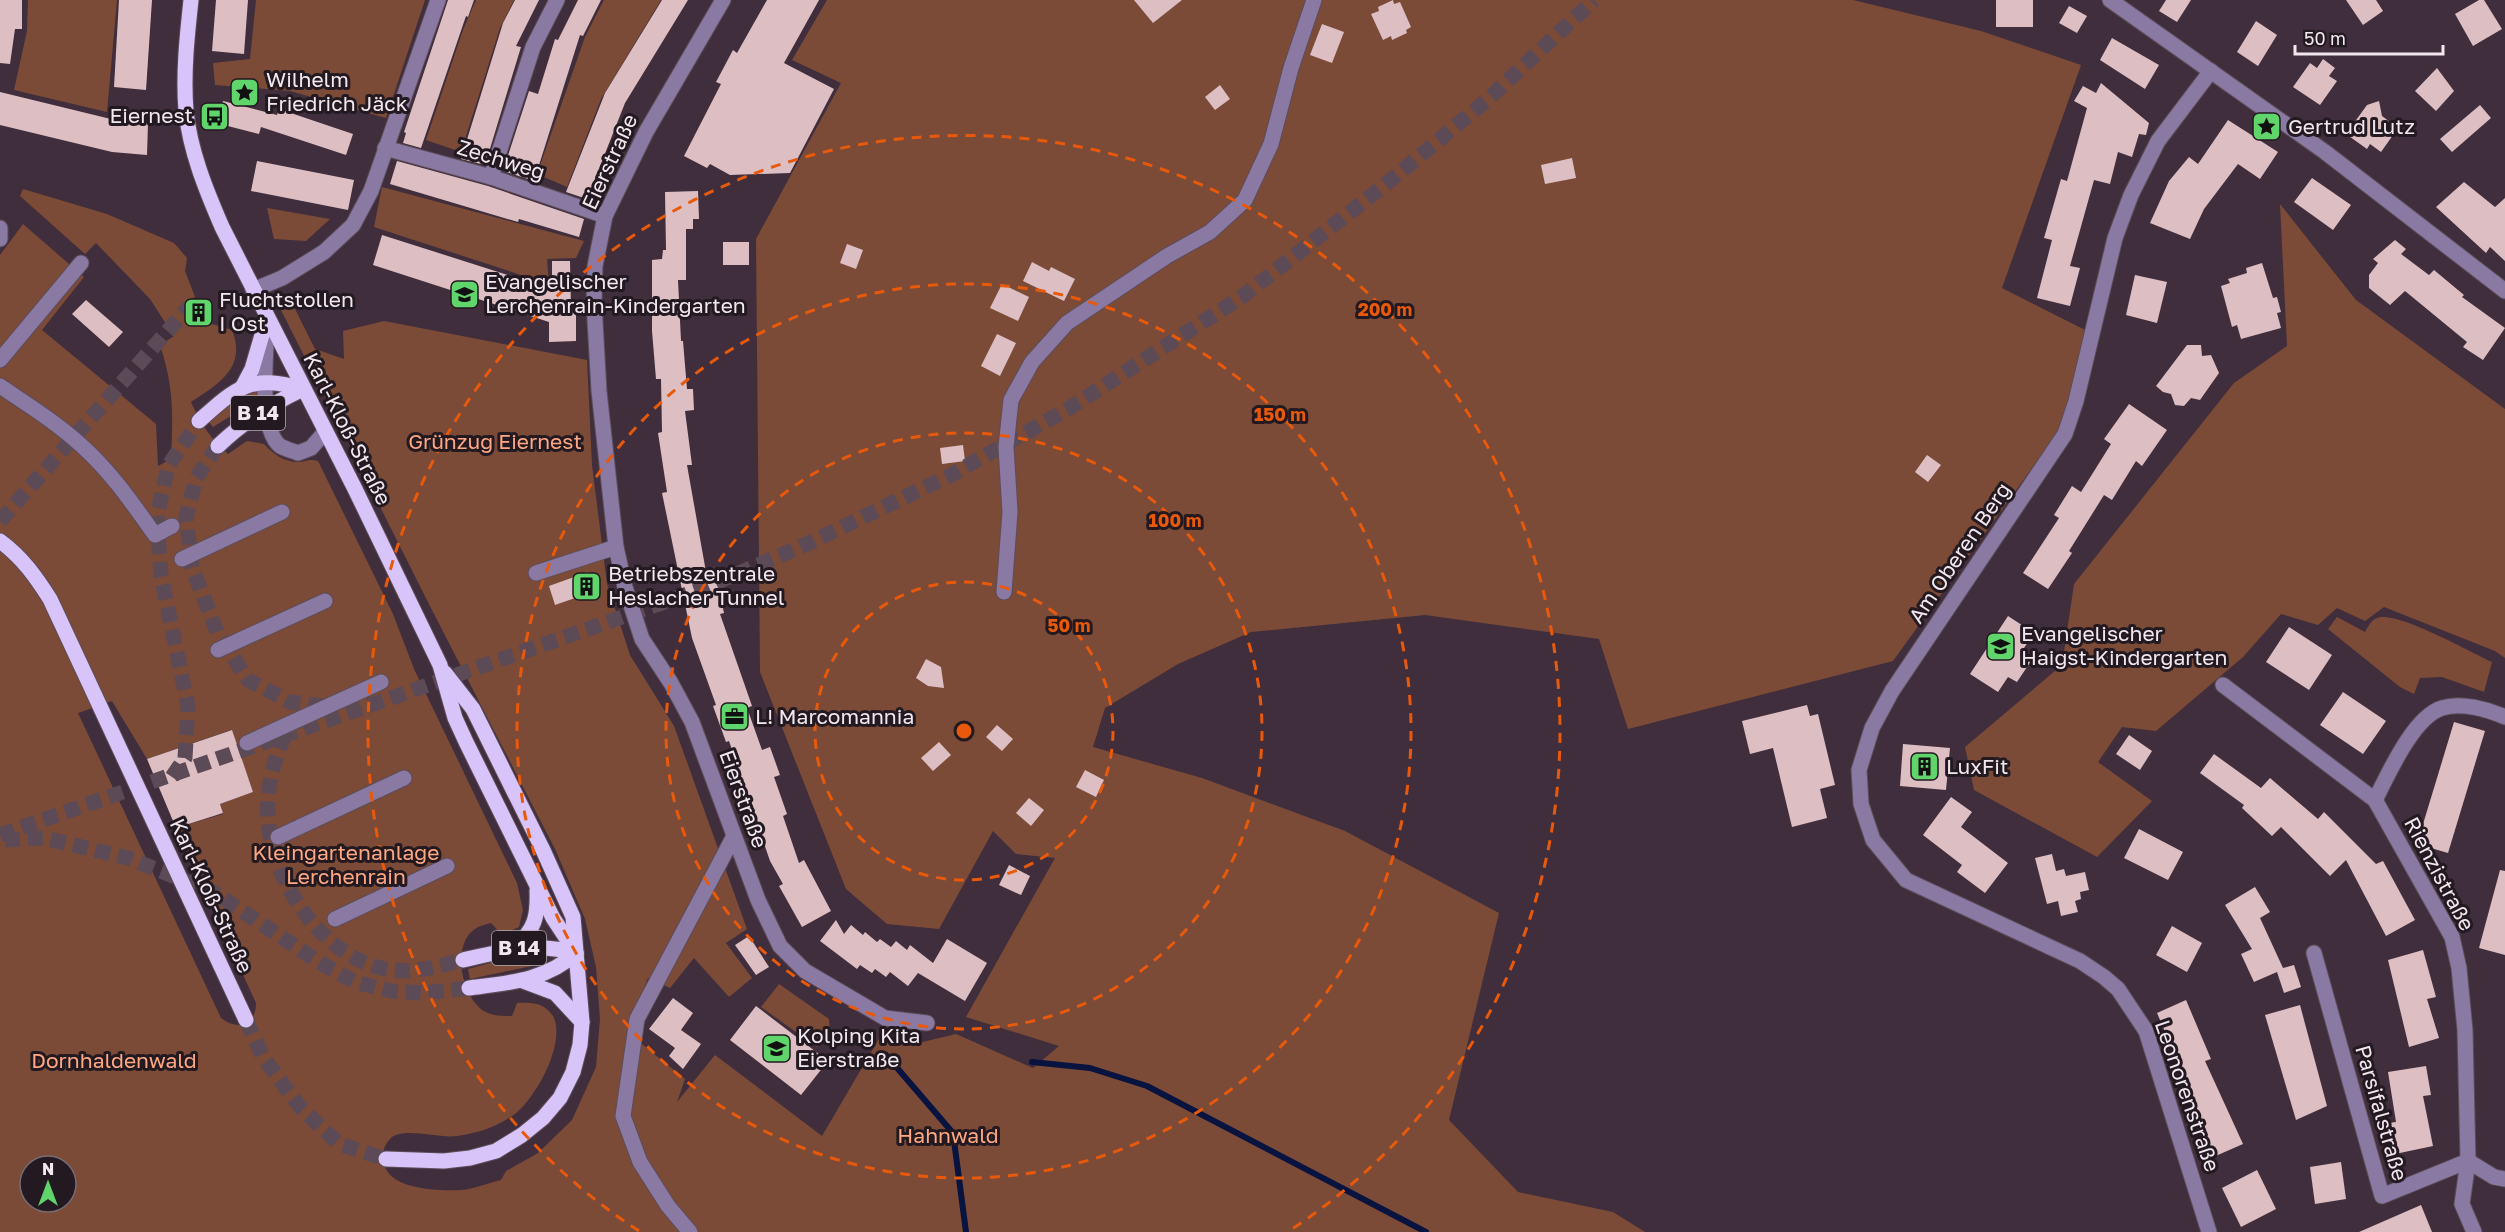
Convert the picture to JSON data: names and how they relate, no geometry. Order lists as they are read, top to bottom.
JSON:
{
  "streets": {
    "main road": ["B 14", "Karl-Kloß-Straße"],
    "street": [
      "Zechweg",
      "Eierstraße",
      "Am Oberen Berg",
      "Rienzistraße",
      "Leonorenstraße",
      "Parsifalstraße"
    ]
  },
  "crossings": [
    ["Zechweg", "Eierstraße"],
    ["B 14", "Karl-Kloß-Straße"],
    ["Am Oberen Berg", "Leonorenstraße"],
    ["Rienzistraße", "Parsifalstraße"]
  ],
  "parks": [
    "Grünzug Eiernest",
    "Kleingartenanlage Lerchenrain",
    "Dornhaldenwald",
    "Hahnwald"
  ],
  "places": {
    "place": ["Wilhelm Friedrich Jäck", "Gertrud Lutz"],
    "bus stop": ["Eiernest"],
    "school or university": ["Evangelischer Lerchenrain-Kindergarten", "Evangelischer Haigst-Kindergarten", "Kolping Kita Eierstraße"],
    "building": ["Fluchtstollen I Ost", "Betriebszentrale Heslacher Tunnel", "LuxFit"],
    "office": ["L! Marcomannia"]
  },
  "scale_bar": "50 m",
  "north": "top",
  "rings": [
    "200 m",
    "150 m",
    "100 m",
    "50 m"
  ]
}
